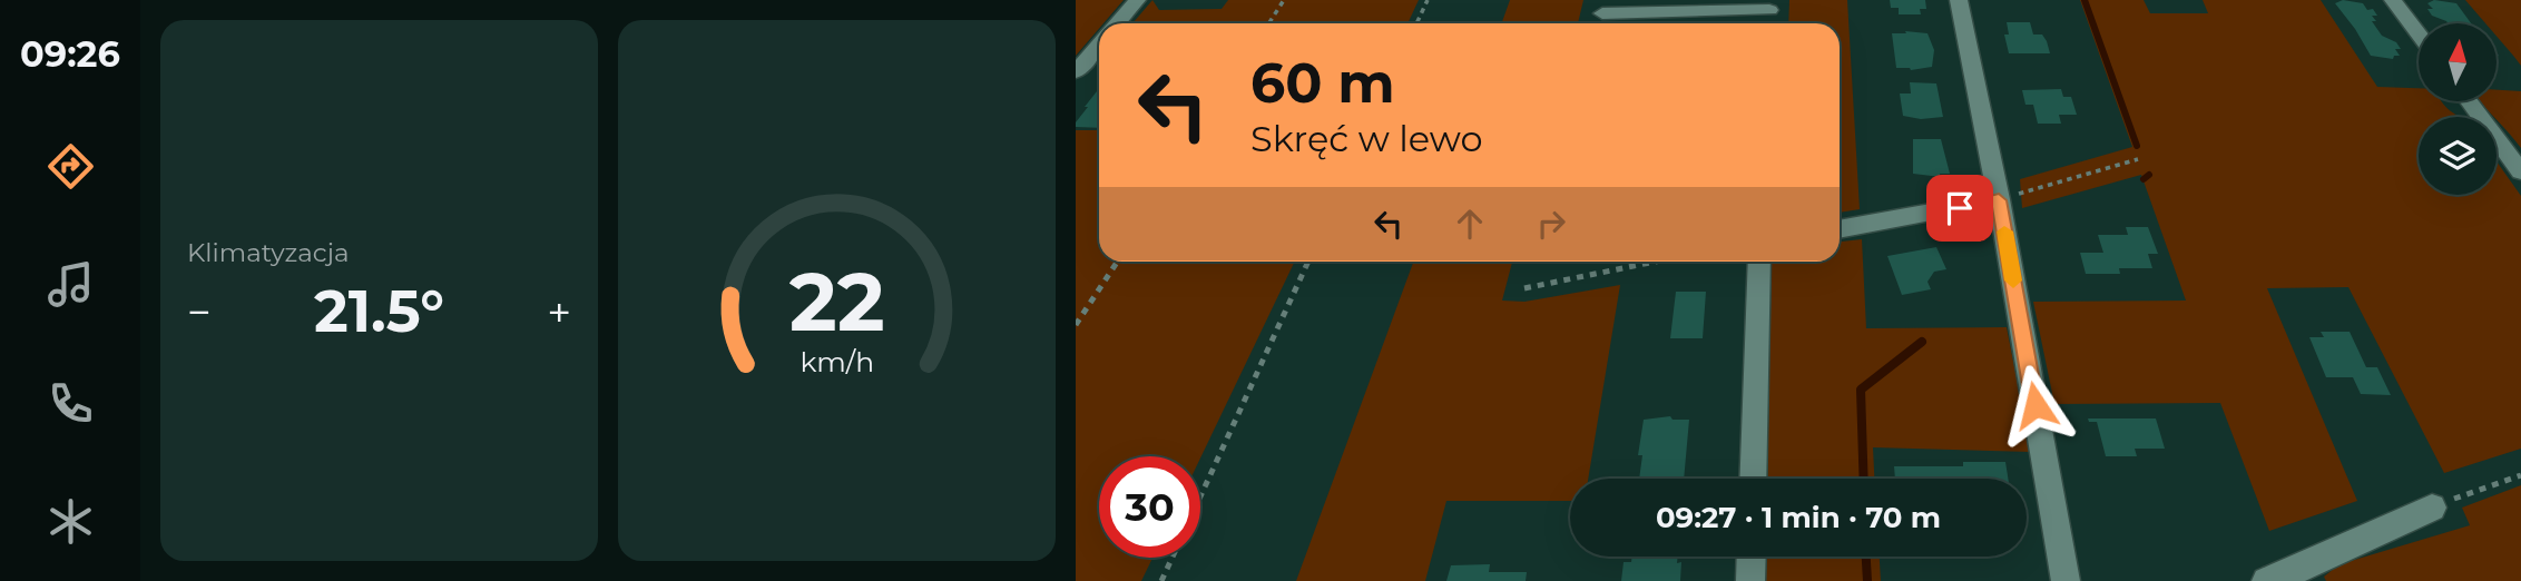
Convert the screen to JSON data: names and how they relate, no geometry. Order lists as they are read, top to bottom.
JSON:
{
  "north": "top",
  "page": {
    "tabs": "09:26",
    "tile": "Klimatyzacja",
    "turn": ["60 m", "Skręć w lewo"],
    "heat": ["−", "21.5°", "+"],
    "limit": "30",
    "trip": "09:27 · 1 min · 70 m",
    "gauge": ["22", "km/h"]
  }
}
